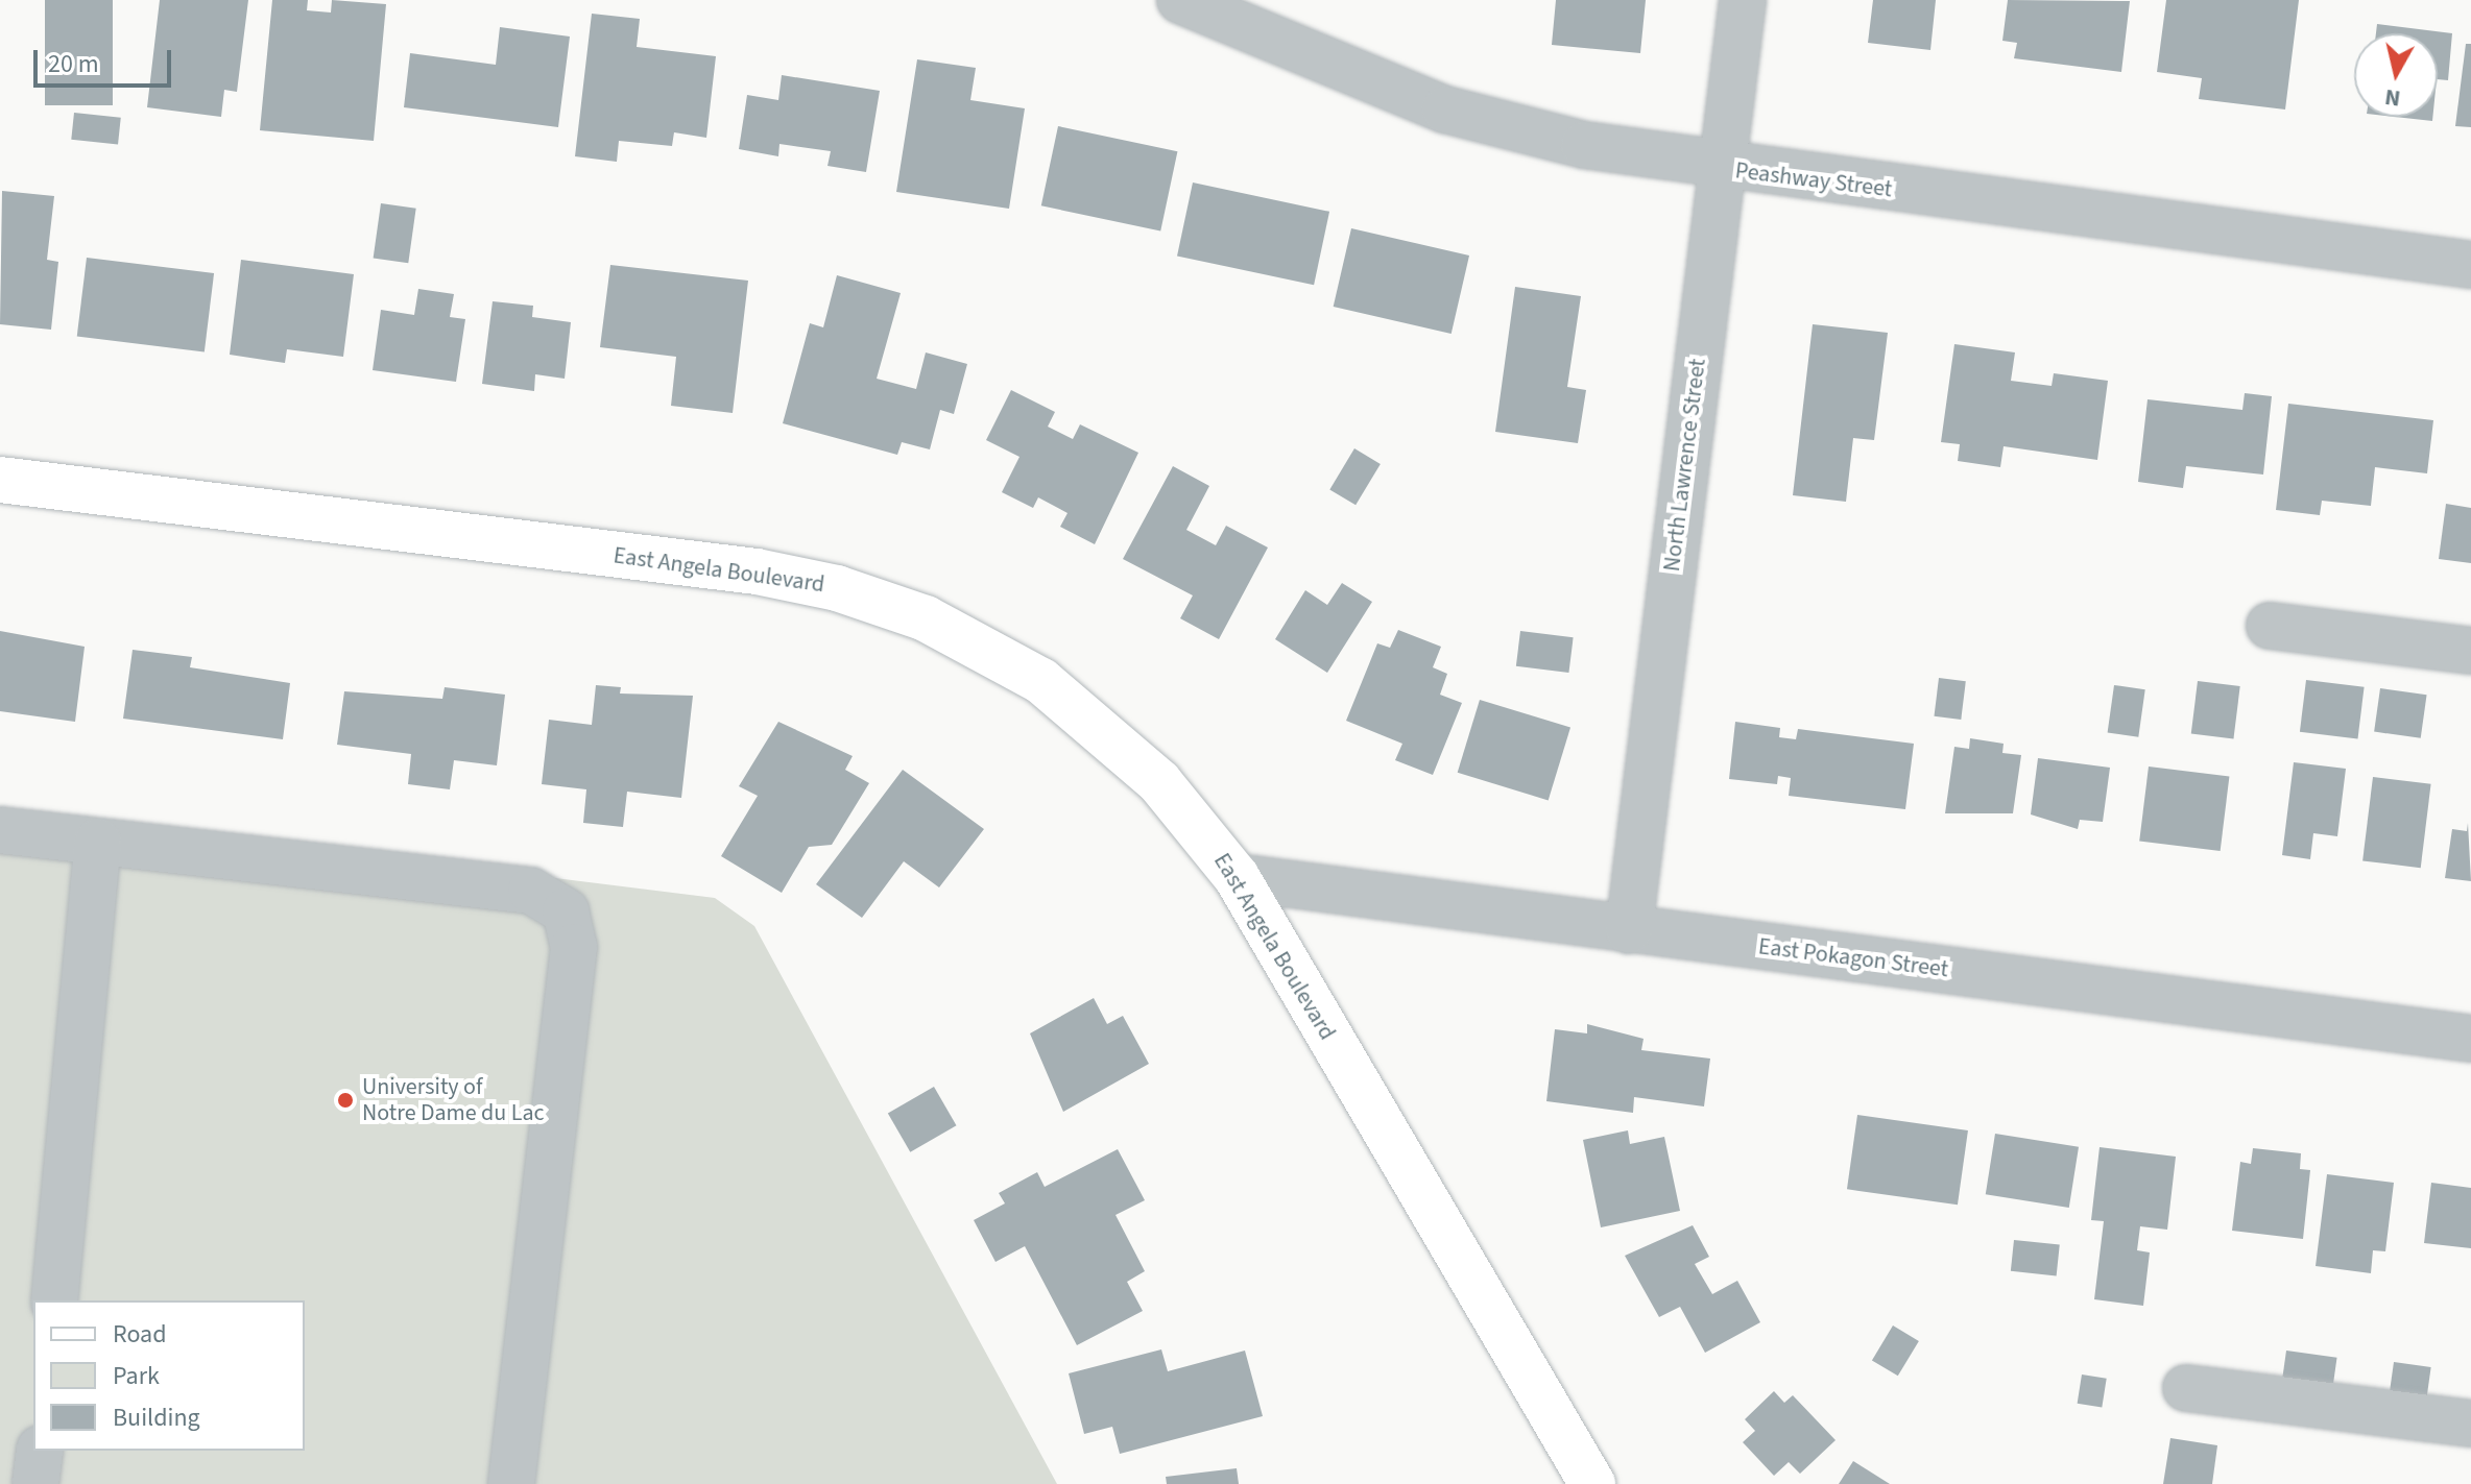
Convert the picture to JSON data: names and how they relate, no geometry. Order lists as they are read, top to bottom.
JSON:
{
  "streets": {
    "main road": ["East Angela Boulevard"],
    "street": ["Peashway Street", "North Lawrence Street", "East Pokagon Street"]
  },
  "crossings": [
    ["Peashway Street", "North Lawrence Street"],
    ["North Lawrence Street", "East Pokagon Street"],
    ["East Angela Boulevard", "East Pokagon Street"]
  ],
  "places": ["University of Notre Dame du Lac"],
  "legend": ["Road", "Park", "Building"],
  "scale_bar": "20 m",
  "north": "bottom"
}
